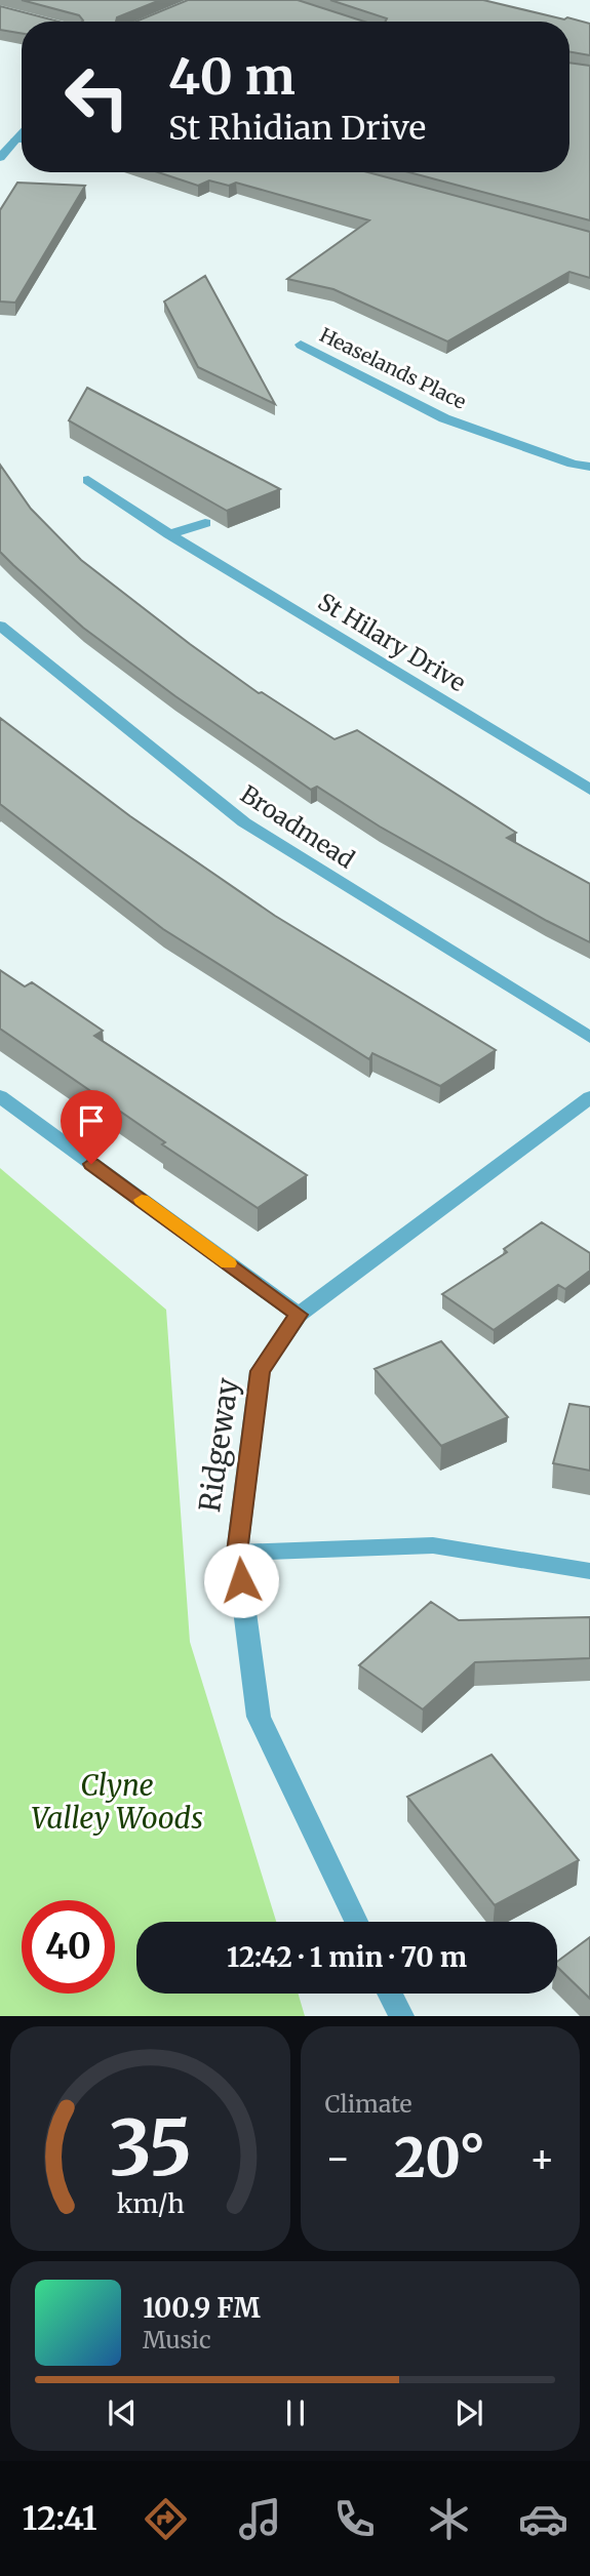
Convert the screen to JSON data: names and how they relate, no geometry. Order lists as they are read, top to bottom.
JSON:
{
  "streets": {
    "street": [
      "Heaselands Place",
      "St Hilary Drive",
      "Broadmead",
      "Ridgeway"
    ]
  },
  "parks": ["Clyne Valley Woods"],
  "page": {
    "turn": ["40 m", "St Rhidian Drive"],
    "limit": "40",
    "trip": "12:42 · 1 min · 70 m",
    "tile": "Climate",
    "heat": ["−", "20°", "+"],
    "song": ["100.9 FM", "Music"],
    "tabs": "12:41",
    "gauge": ["35", "km/h"]
  }
}
